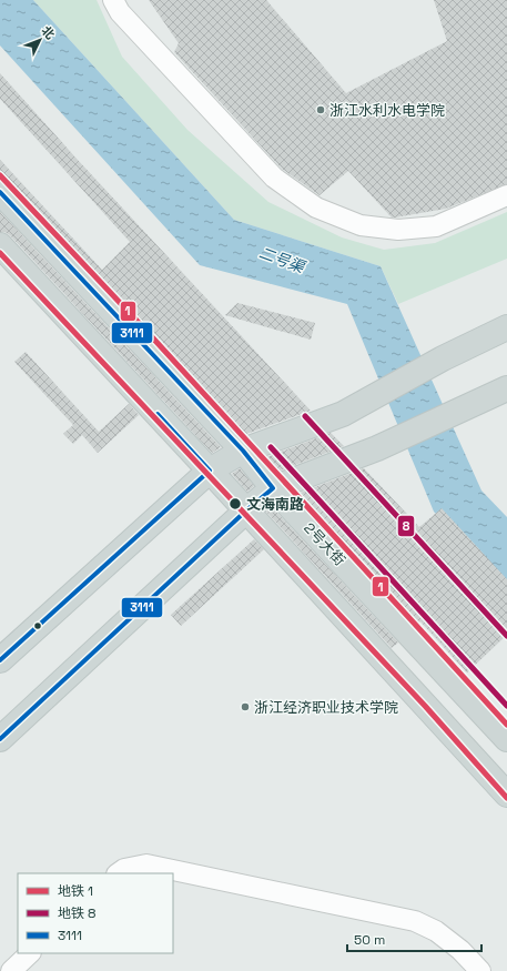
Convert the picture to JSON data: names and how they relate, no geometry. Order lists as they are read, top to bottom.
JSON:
{
  "streets": {
    "main road": ["2号大街"]
  },
  "water": ["二号渠"],
  "places": ["浙江水利水电学院", "文海南路", "浙江经济职业技术学院"],
  "lines": ["metro line 1", "transit line 3111", "metro line 8"],
  "legend": ["地铁 1", "地铁 8", "3111"],
  "scale_bar": "50 m",
  "north": "top right"
}
